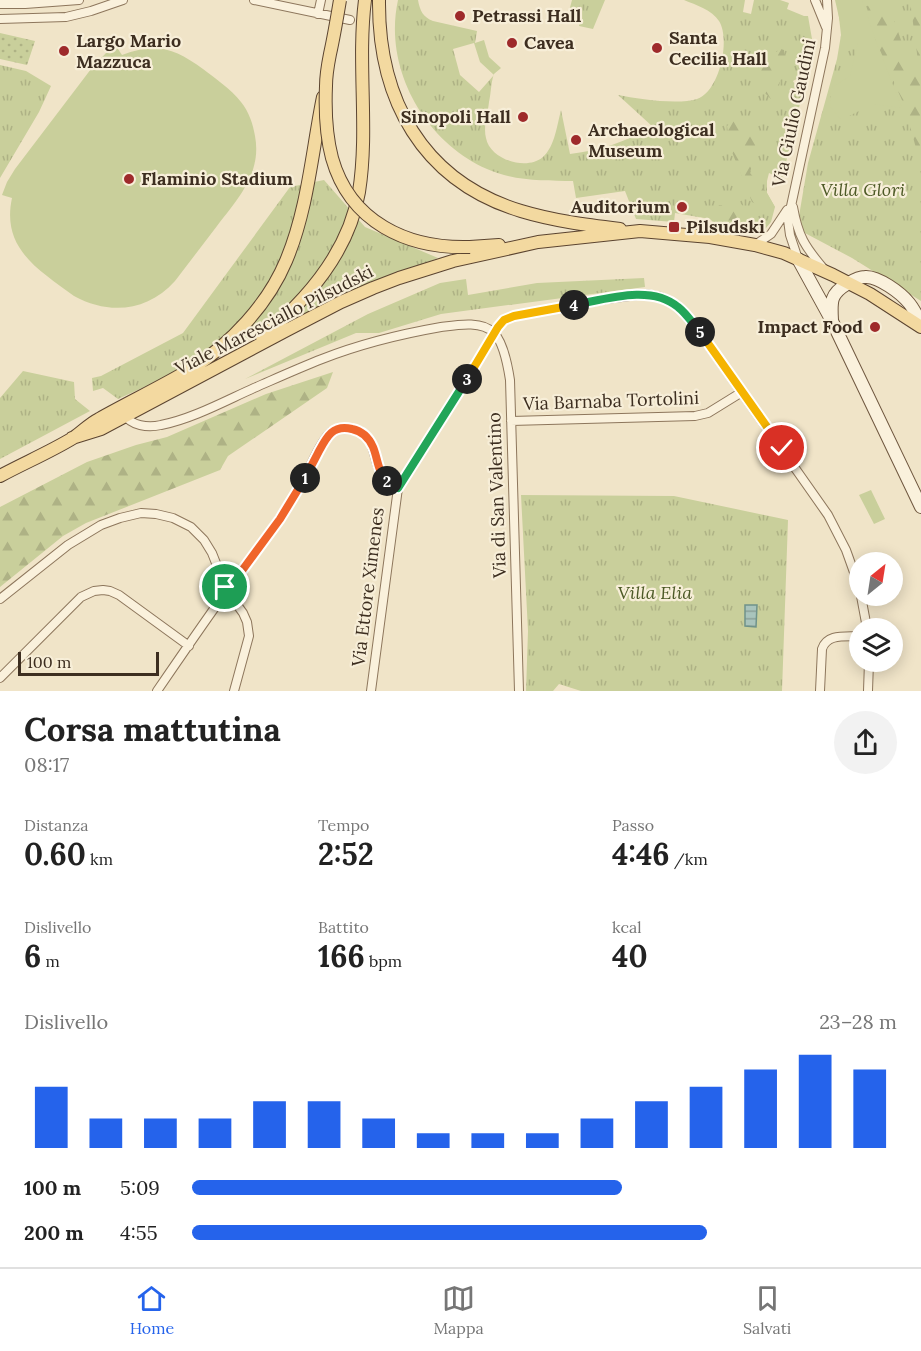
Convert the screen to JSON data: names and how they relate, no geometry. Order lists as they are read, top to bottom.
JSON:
{
  "streets": {
    "main road": ["Viale Maresciallo Pilsudski"],
    "street": [
      "Via Giulio Gaudini",
      "Via Barnaba Tortolini",
      "Via di San Valentino",
      "Via Ettore Ximenes"
    ]
  },
  "crossings": [
    ["Via Giulio Gaudini", "Viale Maresciallo Pilsudski"],
    ["Via Barnaba Tortolini", "Via di San Valentino"]
  ],
  "parks": ["Villa Glori", "Villa Elia"],
  "places": {
    "other": [
      "Petrassi Hall",
      "Cavea",
      "Santa Cecilia Hall",
      "Largo Mario Mazzuca",
      "Sinopoli Hall",
      "Archaeological Museum",
      "Flaminio Stadium",
      "Auditorium",
      "Impact Food"
    ],
    "transit": ["Pilsudski"]
  },
  "scale_bar": "100 m",
  "north": "top right",
  "page": {
    "pins": [
      "4",
      "5",
      "3",
      "1",
      "2"
    ],
    "scale": "100 m",
    "heading": ["Corsa mattutina", "08:17"],
    "stats": [
      ["Distanza", "0.60 km"],
      ["Tempo", "2:52"],
      ["Passo", "4:46 /km"],
      ["Dislivello", "6 m"],
      ["Battito", "166 bpm"],
      ["kcal", "40"]
    ],
    "chart": ["Dislivello", "23–28 m"],
    "list": [
      {
        "name": "100 m",
        "note": "5:09"
      },
      {
        "name": "200 m",
        "note": "4:55"
      }
    ],
    "tabs": ["Home", "Mappa", "Salvati"]
  }
}
